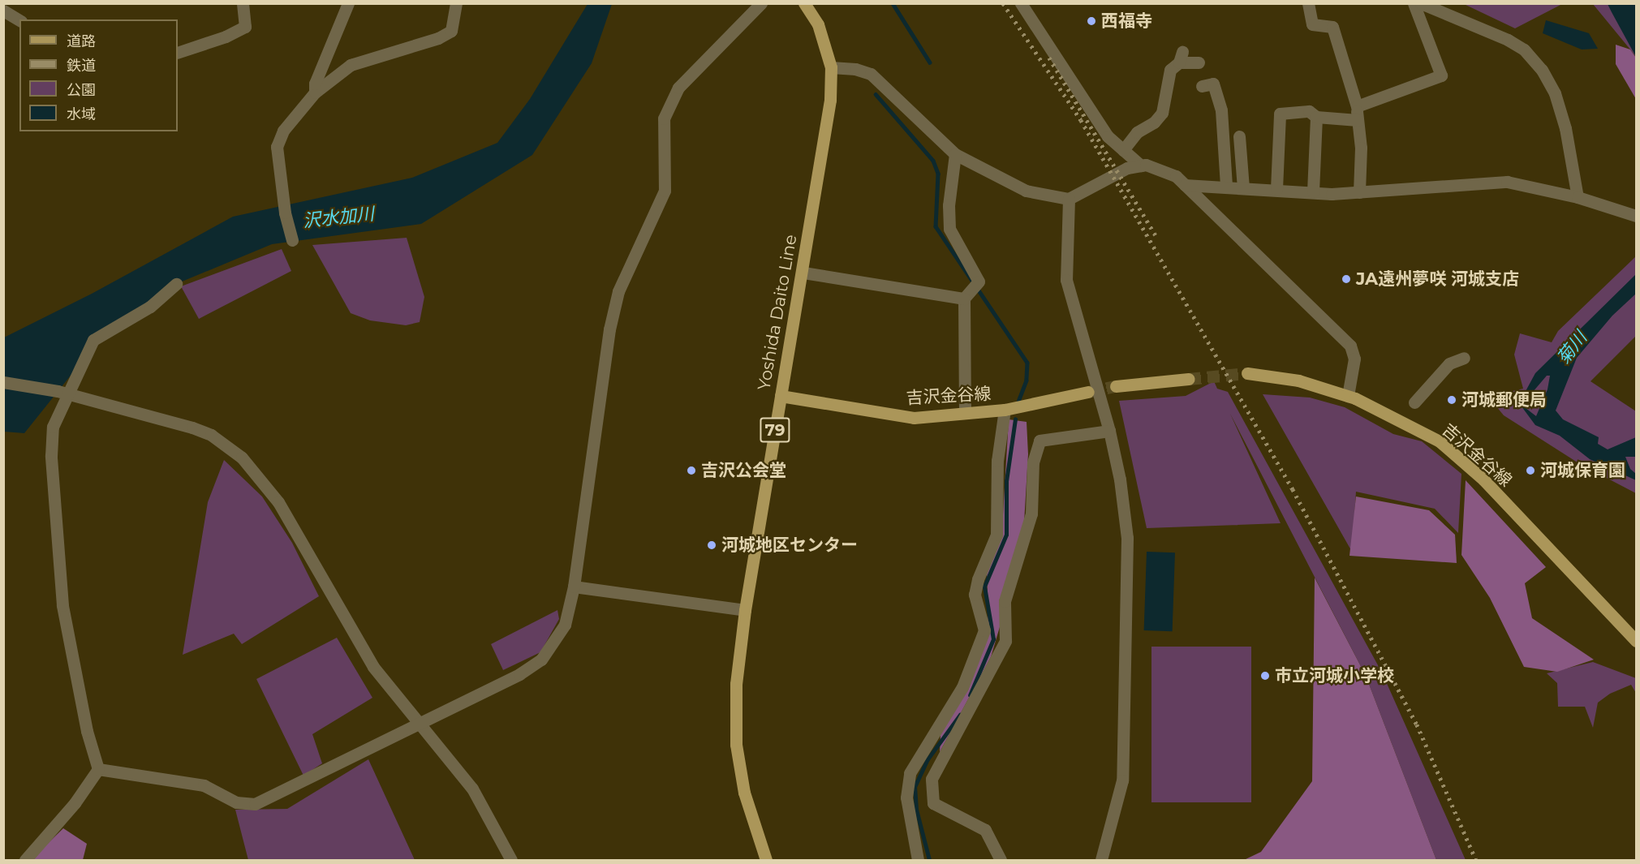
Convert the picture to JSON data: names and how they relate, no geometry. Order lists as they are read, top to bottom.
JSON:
{
  "streets": {
    "main road": ["Yoshida Daito Line", "吉沢金谷線", "79"]
  },
  "crossings": [
    ["Yoshida Daito Line", "吉沢金谷線"]
  ],
  "water": ["沢水加川", "菊川"],
  "places": [
    "西福寺",
    "JA遠州夢咲 河城支店",
    "河城郵便局",
    "吉沢公会堂",
    "河城保育園",
    "河城地区センター",
    "市立河城小学校"
  ],
  "legend": [
    "道路",
    "鉄道",
    "公園",
    "水域"
  ]
}
